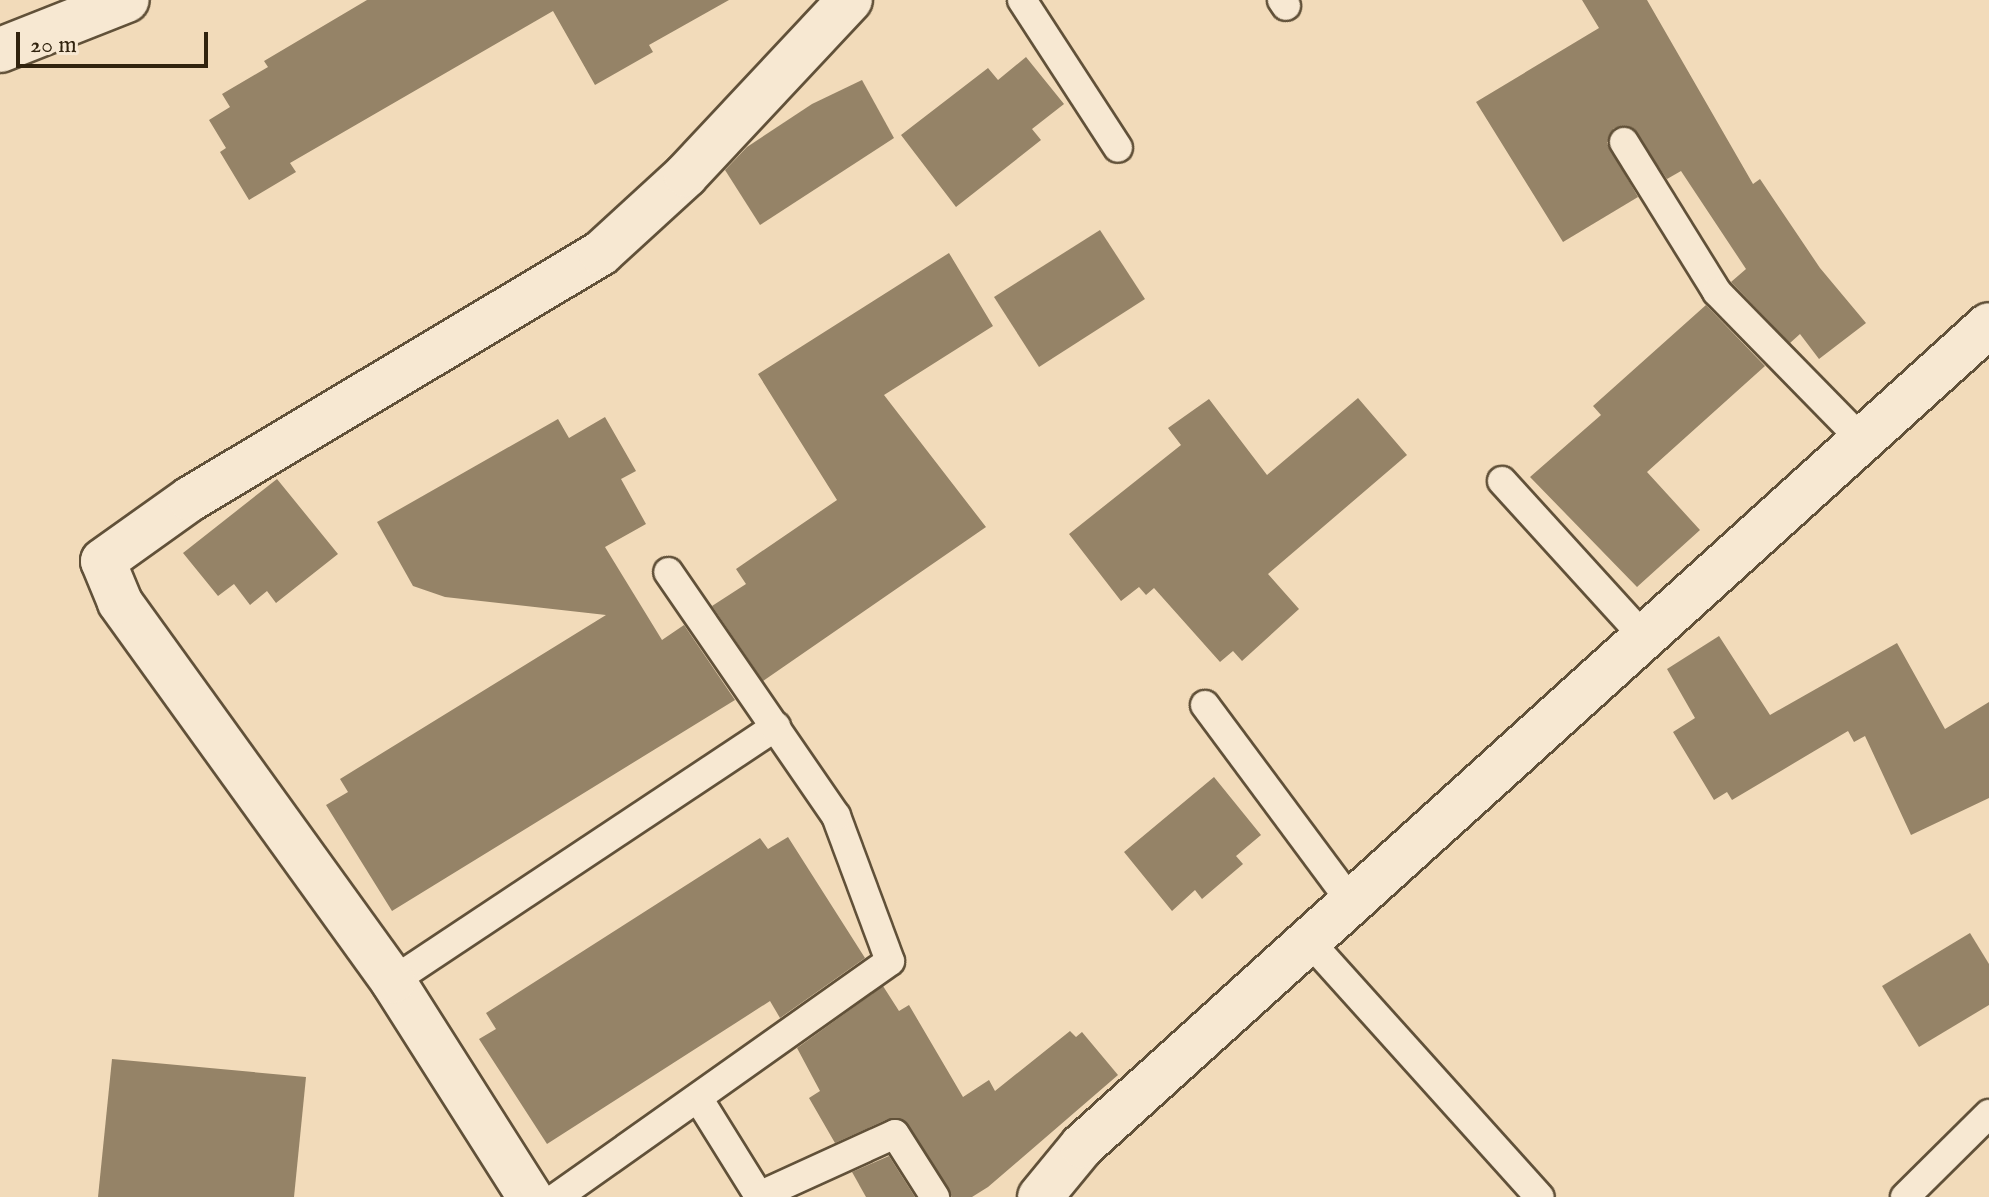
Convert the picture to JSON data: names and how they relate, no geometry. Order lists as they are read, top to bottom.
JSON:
{
  "scale_bar": "20 m"
}
